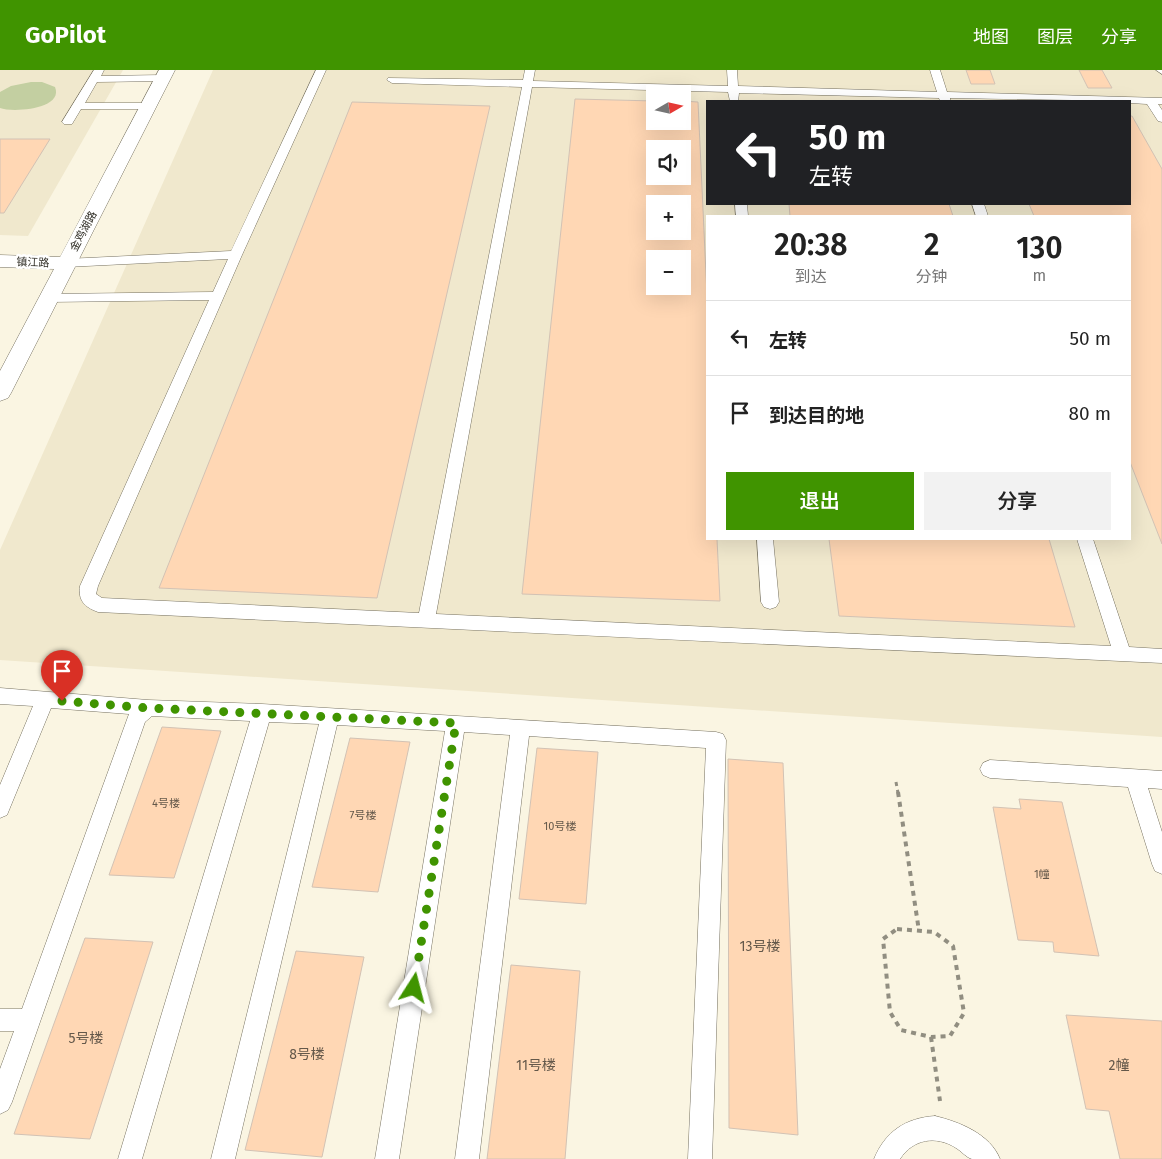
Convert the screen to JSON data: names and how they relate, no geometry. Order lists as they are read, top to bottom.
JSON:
{
  "streets": {
    "street": ["金鸡湖路", "镇江路"]
  },
  "crossings": [
    ["金鸡湖路", "镇江路"]
  ],
  "house_numbers": [
    "4号楼",
    "7号楼",
    "10号楼",
    "1幢",
    "13号楼",
    "5号楼",
    "8号楼",
    "11号楼",
    "2幢"
  ],
  "north": "right",
  "page": {
    "header": "GoPilot",
    "nav": ["地图", "图层", "分享"],
    "map_buttons": ["+", "−"],
    "turn": ["50 m", "左转"],
    "eta": [
      "20:38",
      "到达",
      "2",
      "分钟",
      "130",
      "m"
    ],
    "list": [
      {
        "name": "左转",
        "value": "50 m"
      },
      {
        "name": "到达目的地",
        "value": "80 m"
      }
    ],
    "buttons": ["退出", "分享"]
  }
}
